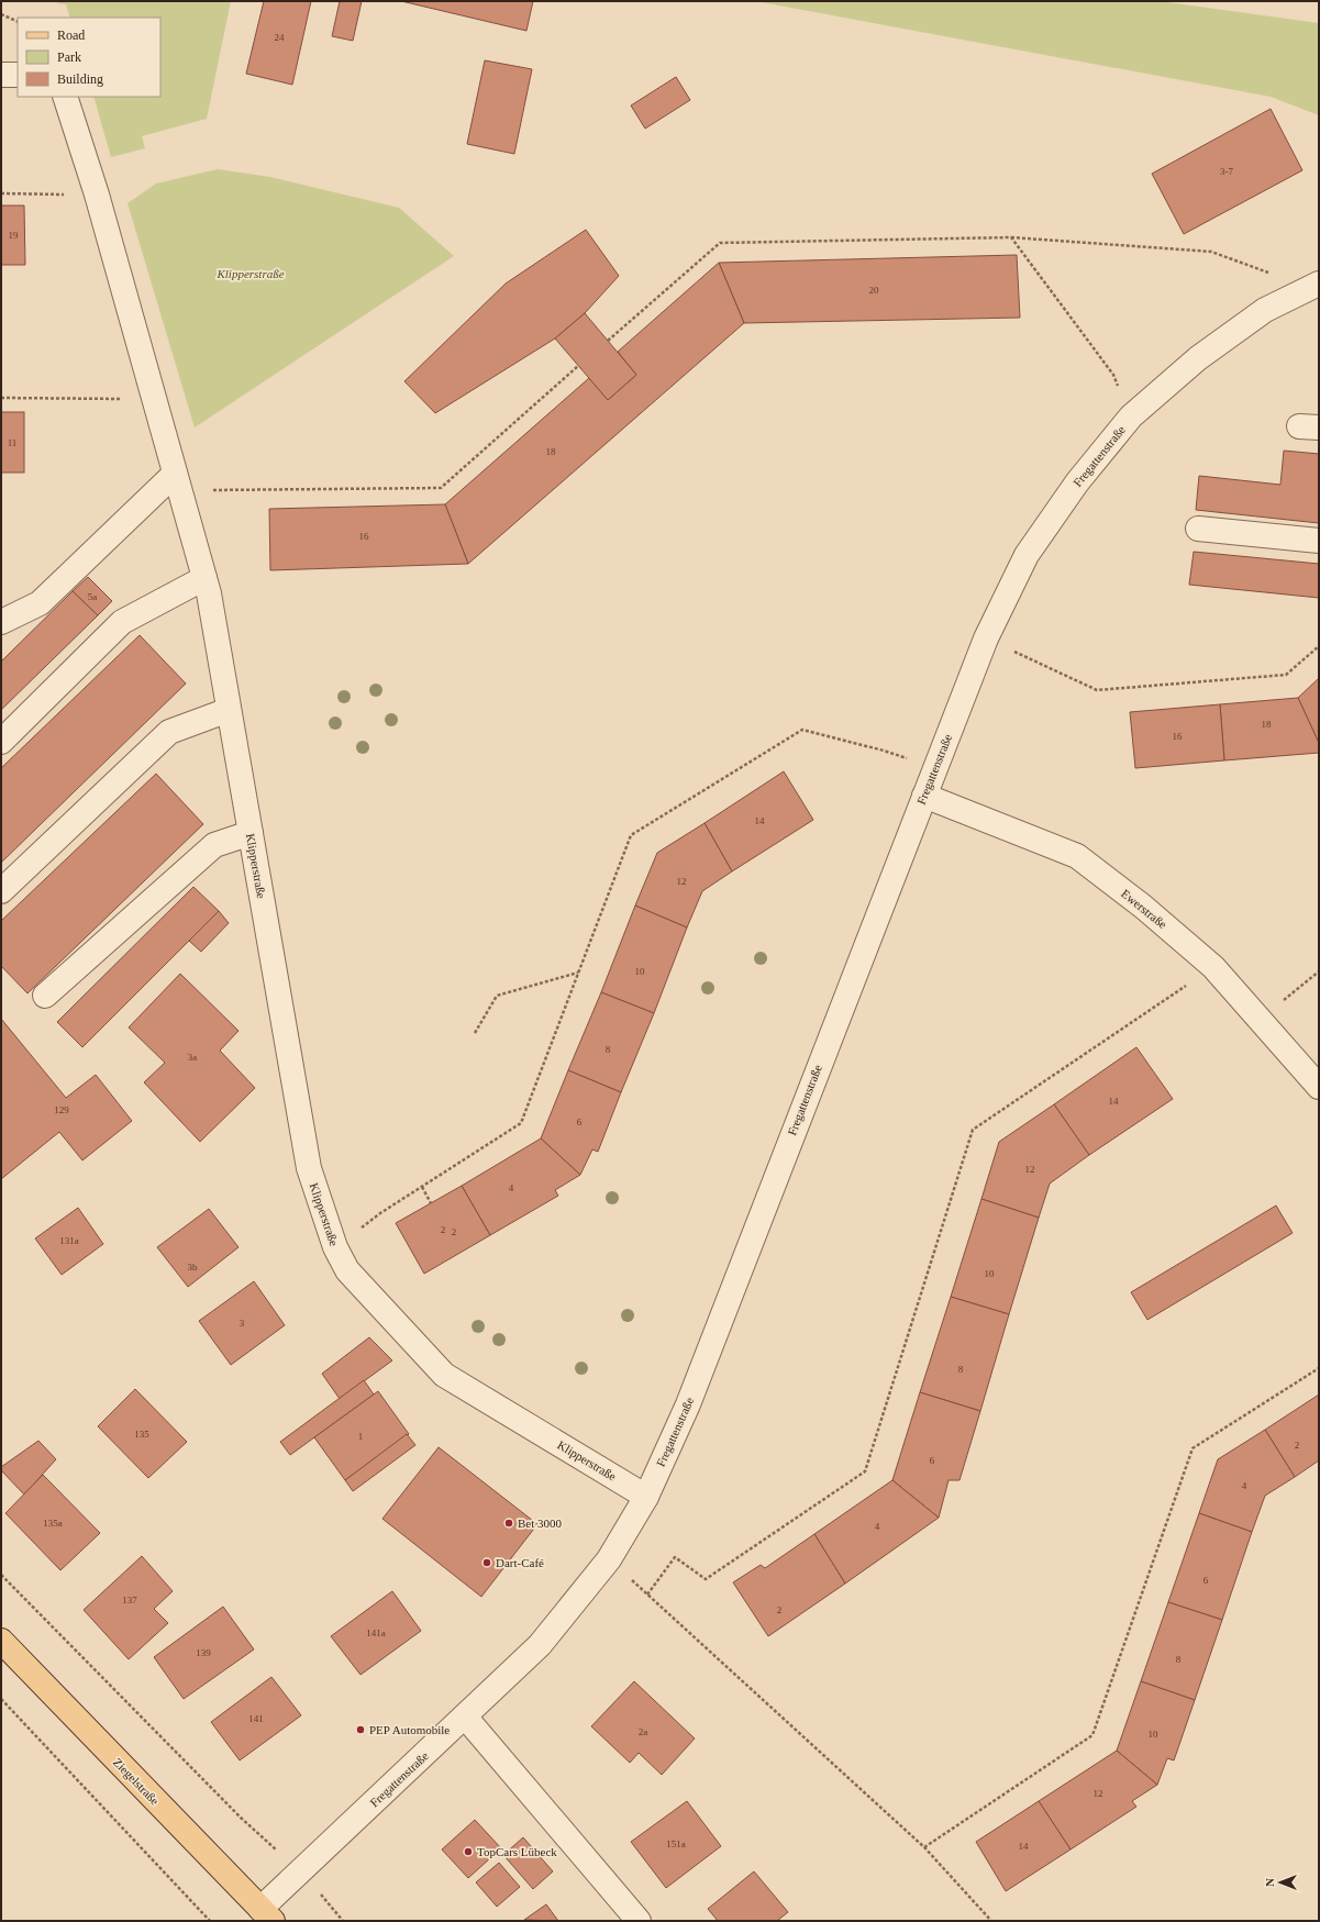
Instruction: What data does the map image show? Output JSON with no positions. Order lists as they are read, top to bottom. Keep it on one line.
{"streets":{"main road":["Ziegelstraße"],"street":["Fregattenstraße","Klipperstraße","Ewerstraße"]},"crossings":[["Fregattenstraße","Klipperstraße"],["Fregattenstraße","Ewerstraße"],["Fregattenstraße","Ziegelstraße"]],"parks":["Klipperstraße"],"places":["Bet 3000","Dart-Café","PEP Automobile","TopCars Lübeck"],"house_numbers":["24","3-7","19","20","11","18","16","5a","18","16","14","12","10","8","3a","14","129","6","12","4","2","2","131a","3b","10","3","8","135","1","2","6","4","135a","4","6","137","2","141a","139","8","141","2a","10","12","151a","14"],"legend":["Road","Park","Building"],"north":"left"}
